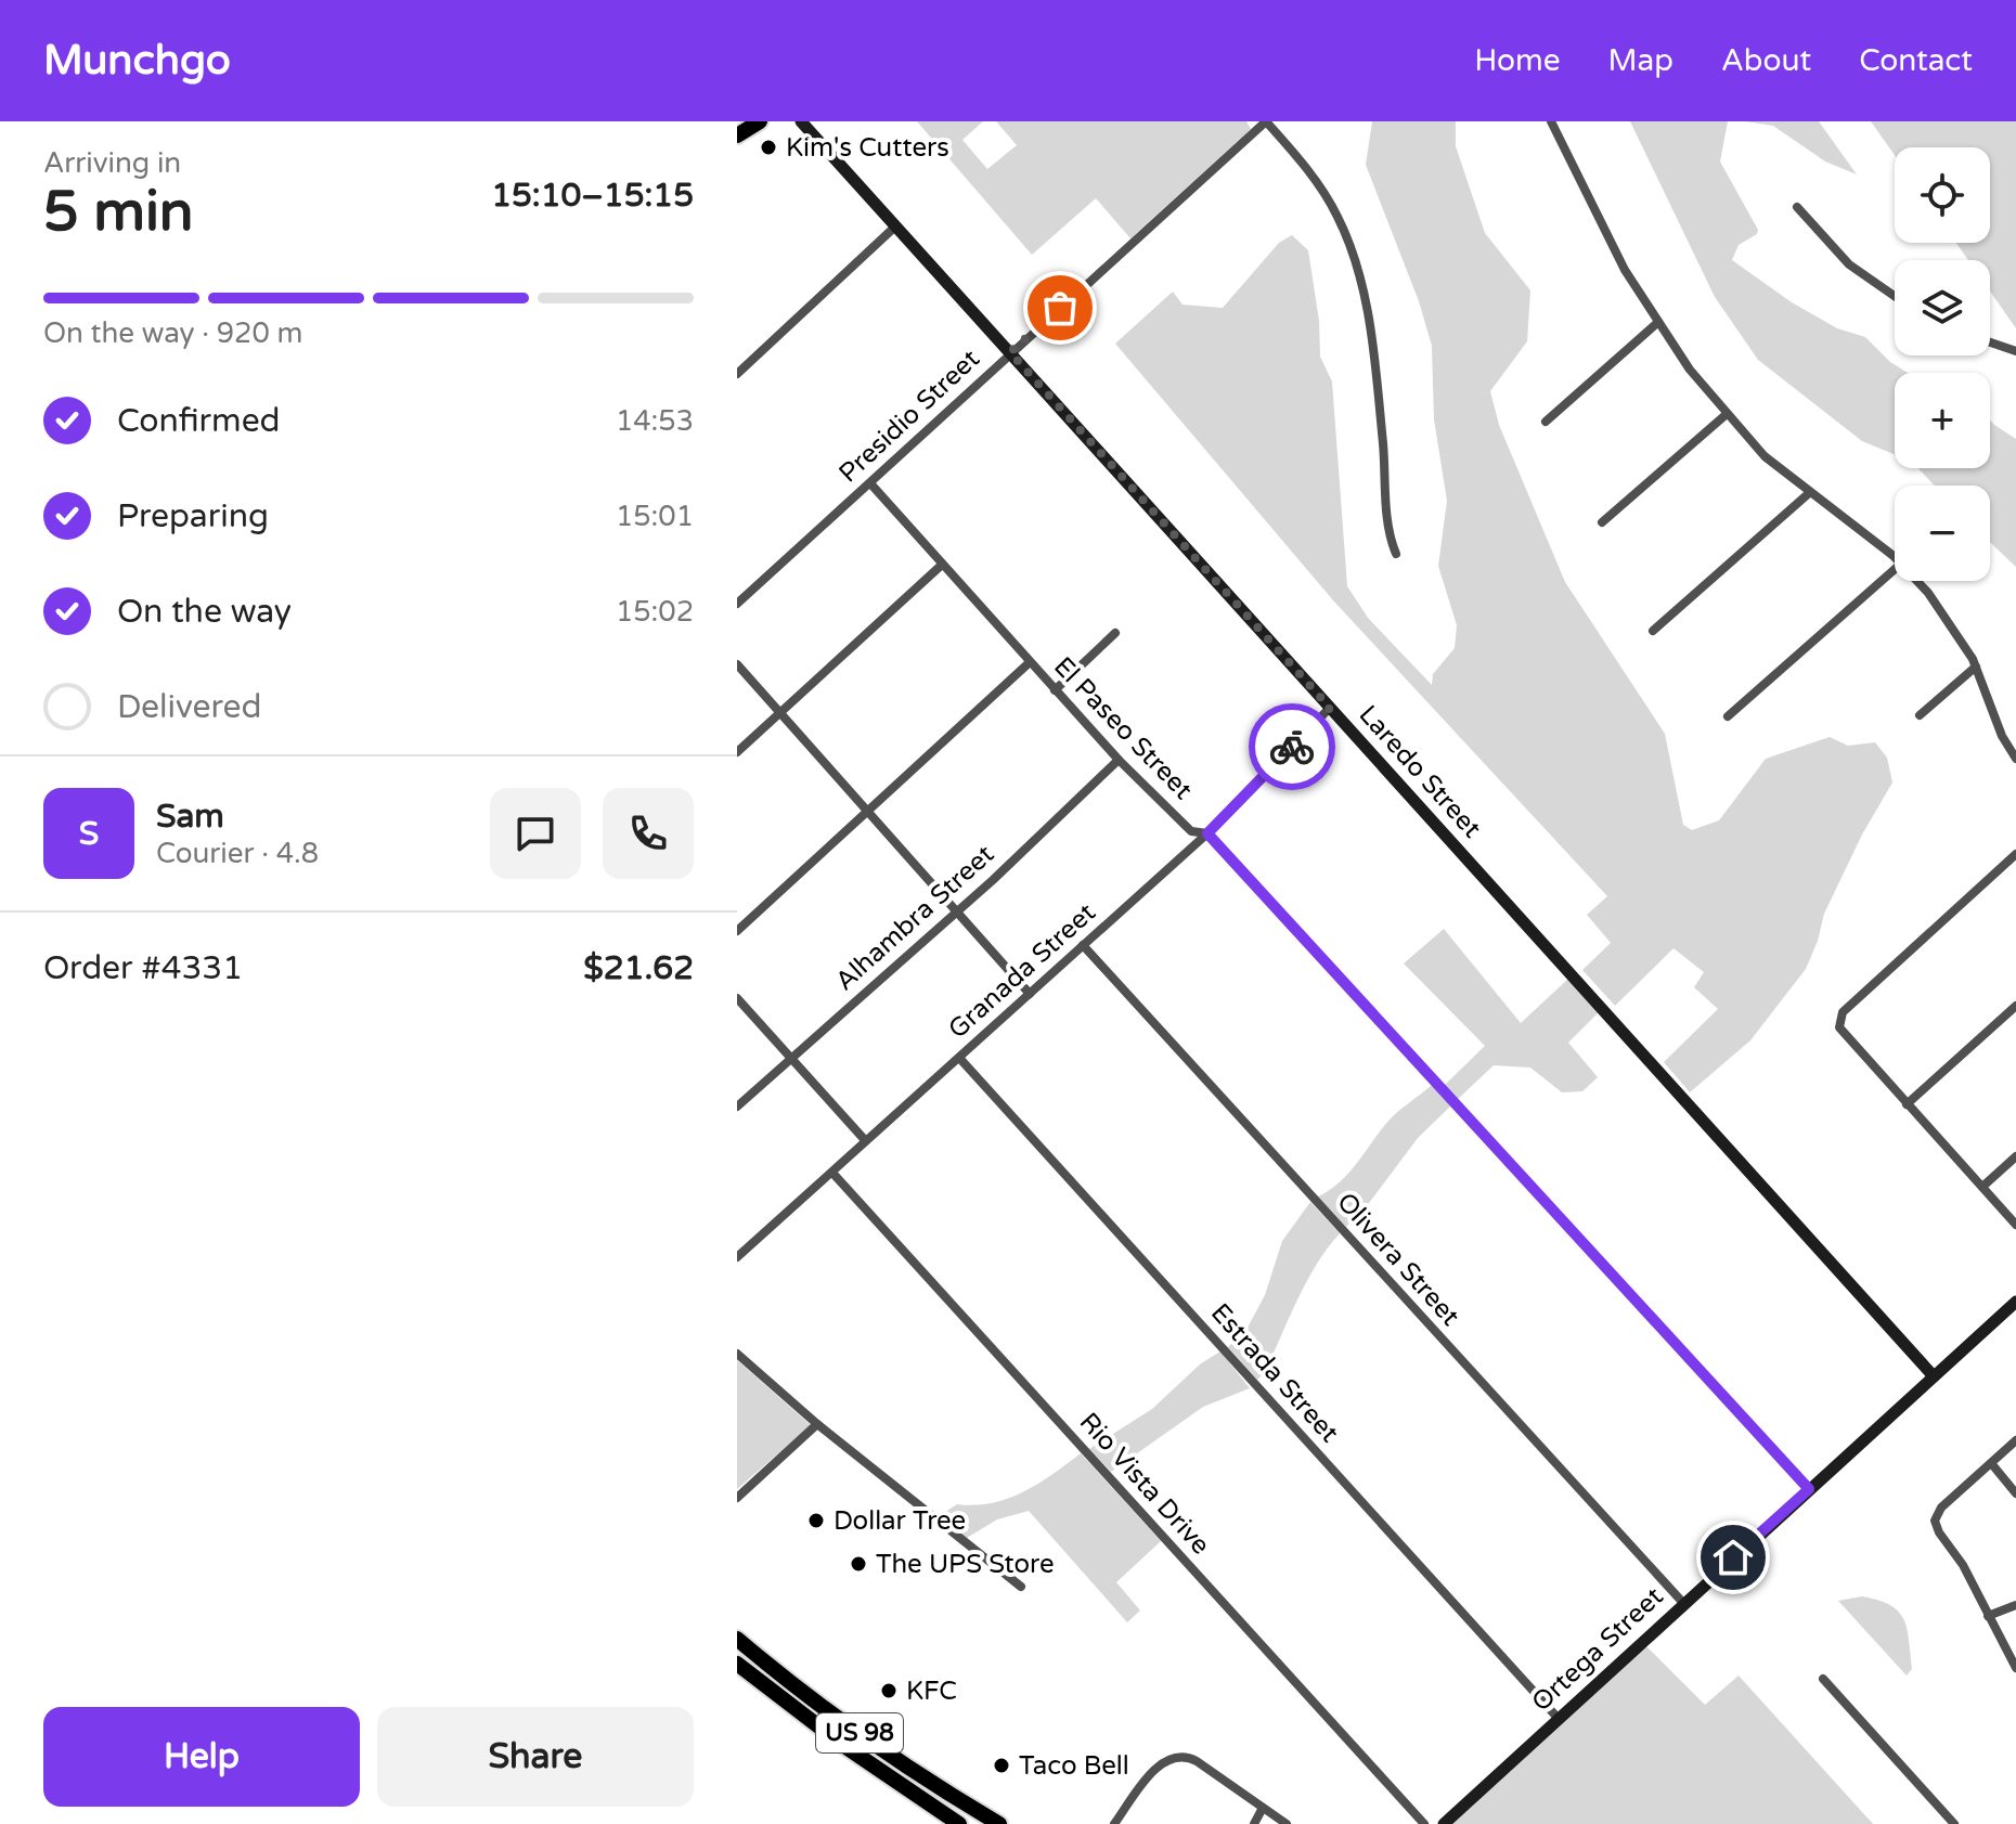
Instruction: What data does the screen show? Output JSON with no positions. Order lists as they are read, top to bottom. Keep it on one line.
{"streets":{"highway":["US 98"],"street":["Presidio Street","El Paseo Street","Laredo Street","Alhambra Street","Granada Street","Olivera Street","Estrada Street","Rio Vista Drive","Ortega Street"]},"crossings":[["Presidio Street","El Paseo Street"],["Presidio Street","Laredo Street"],["El Paseo Street","Alhambra Street"],["El Paseo Street","Granada Street"],["El Paseo Street","Ortega Street"],["Laredo Street","Granada Street"],["Laredo Street","Ortega Street"],["Granada Street","Olivera Street"],["Granada Street","Estrada Street"],["Granada Street","Rio Vista Drive"],["Olivera Street","Ortega Street"],["Estrada Street","Ortega Street"]],"places":["Kim's Cutters","Dollar Tree","The UPS Store","KFC","Taco Bell"],"page":{"header":"Munchgo","nav":["Home","Map","About","Contact"],"heading":["5 min","Arriving in","15:10–15:15"],"panel":["Sam","Courier · 4.8","Order #4331","$21.62"],"map_buttons":["+","−"],"bar":"On the way · 920 m","list":[["Confirmed","14:53"],["Preparing","15:01"],["On the way","15:02"],"Delivered"],"round":"S","buttons":["Help","Share"]}}
